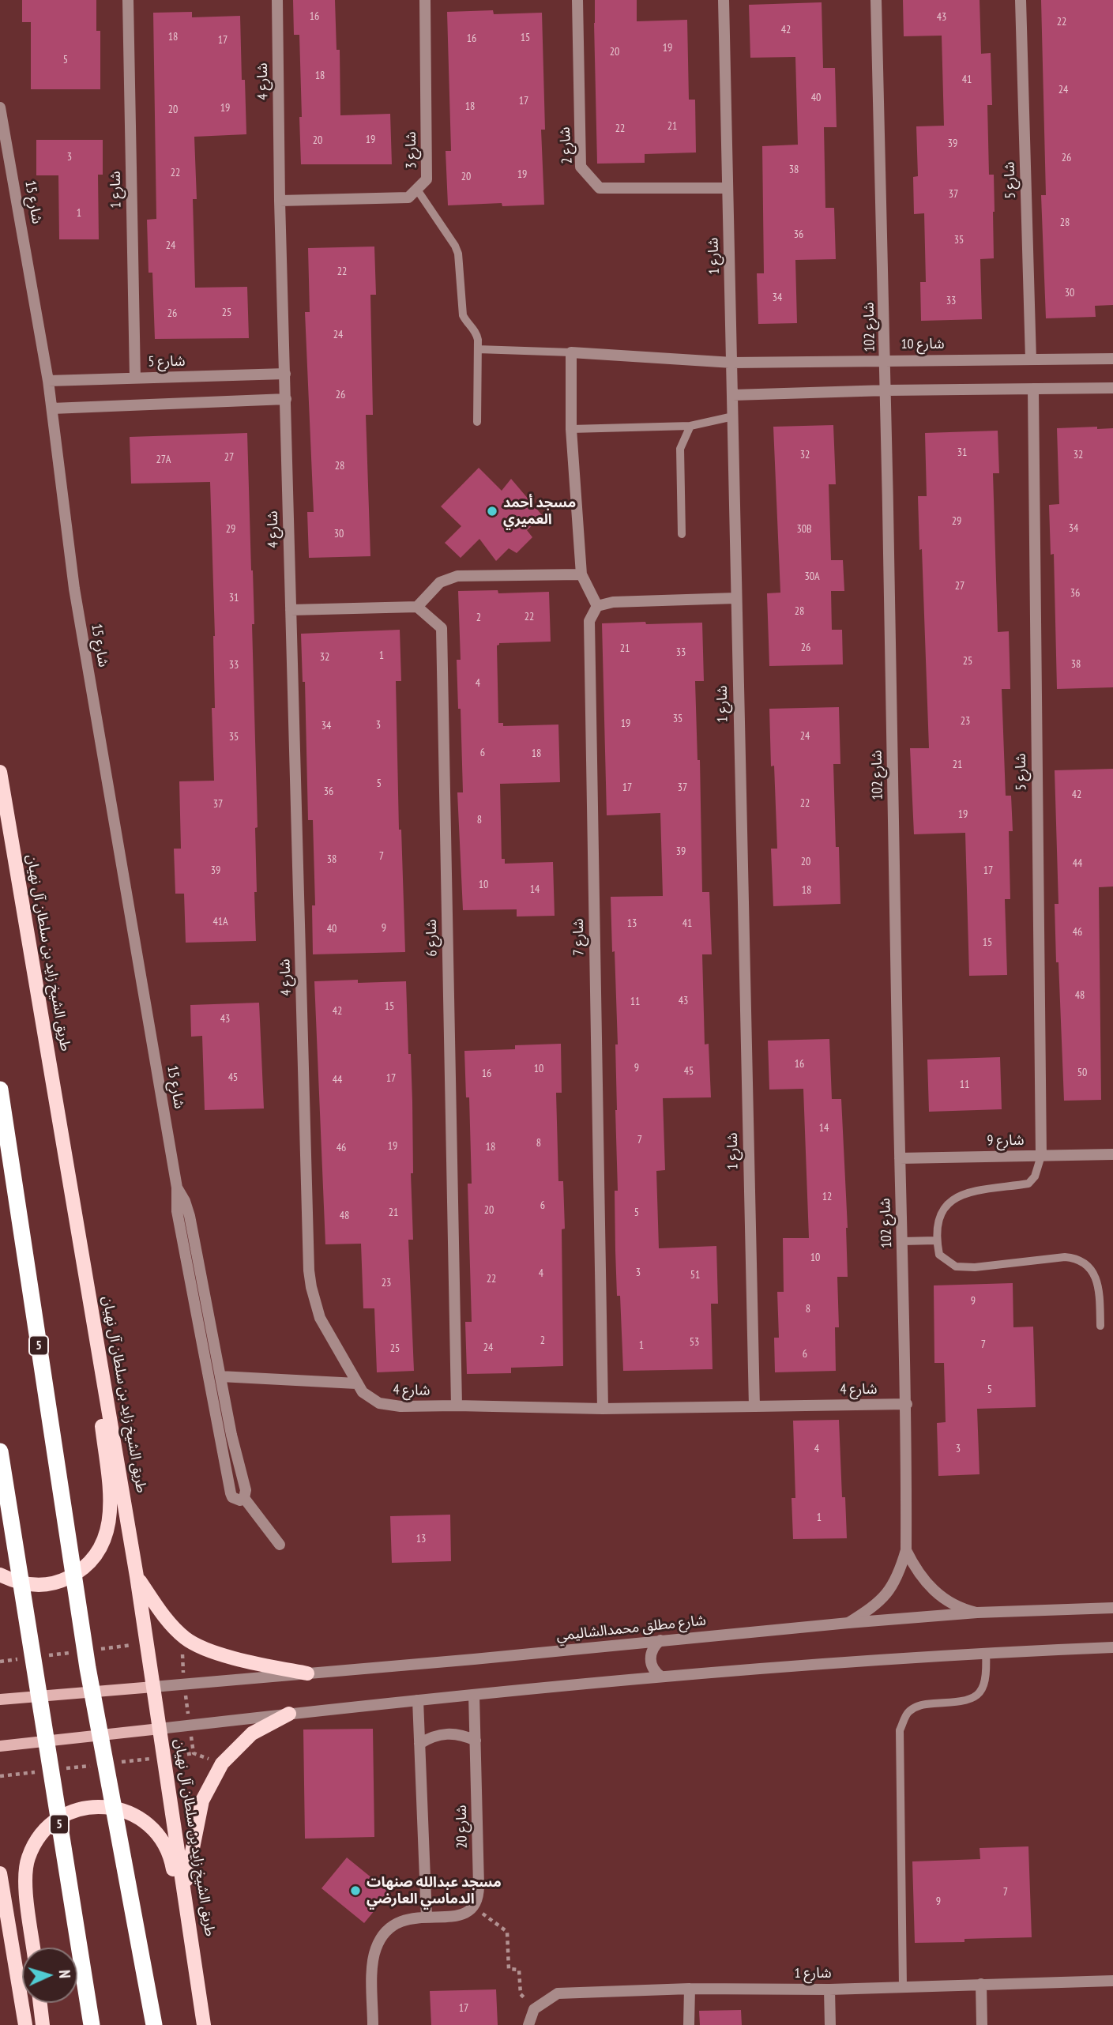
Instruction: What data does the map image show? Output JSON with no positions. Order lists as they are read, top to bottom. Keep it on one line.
{"streets":{"highway":["5"],"main road":["طريق الشيخ زايد بن سلطان آل نهيان"],"street":["شارع 4","شارع 2","شارع 3","شارع 5","شارع 1","شارع 15","شارع 102","شارع 10","شارع 7","شارع 6","شارع 9","شارع مطلق محمدالشاليمي","شارع 20"]},"crossings":[["شارع 4","شارع 3"],["شارع 4","شارع 5"],["شارع 4","شارع 1"],["شارع 4","شارع 102"],["شارع 4","شارع 7"],["شارع 4","شارع 6"],["شارع 2","شارع 1"],["شارع 5","شارع 1"],["شارع 5","شارع 15"],["شارع 5","شارع 10"],["شارع 5","شارع 9"],["شارع 1","شارع 10"],["شارع 102","شارع 10"],["شارع 102","شارع 9"],["شارع 102","شارع مطلق محمدالشاليمي"],["طريق الشيخ زايد بن سلطان آل نهيان","شارع مطلق محمدالشاليمي"]],"places":["مسجد أحمد العميري","مسجد عبدالله صنهات الدماسي العارضي"],"house_numbers":["16","43","22","42","18","15","16","17","19","20","5","18","41","24","40","17","18","19","20","21","22","19","20","39","3","26","38","22","19","20","37","1","28","36","35","24","22","30","34","33","25","26","24","26","31","32","32","27","27A","28","29","34","29","30B","30","30A","27","36","31","28","22","2","26","21","33","1","32","25","38","33","4","35","23","19","3","34","24","35","6","18","21","5","17","37","36","42","22","37","19","8","39","7","38","20","44","39","17","10","14","18","41A","13","41","9","40","46","15","48","43","11","15","42","43","16","9","10","45","50","16","45","17","44","11","14","7","8","19","18","46","12","6","20","21","5","48","10","3","4","51","22","23","9","8","2","53","7","1","24","25","6","5","4","3","1","13","7","9","17"],"north":"right"}
